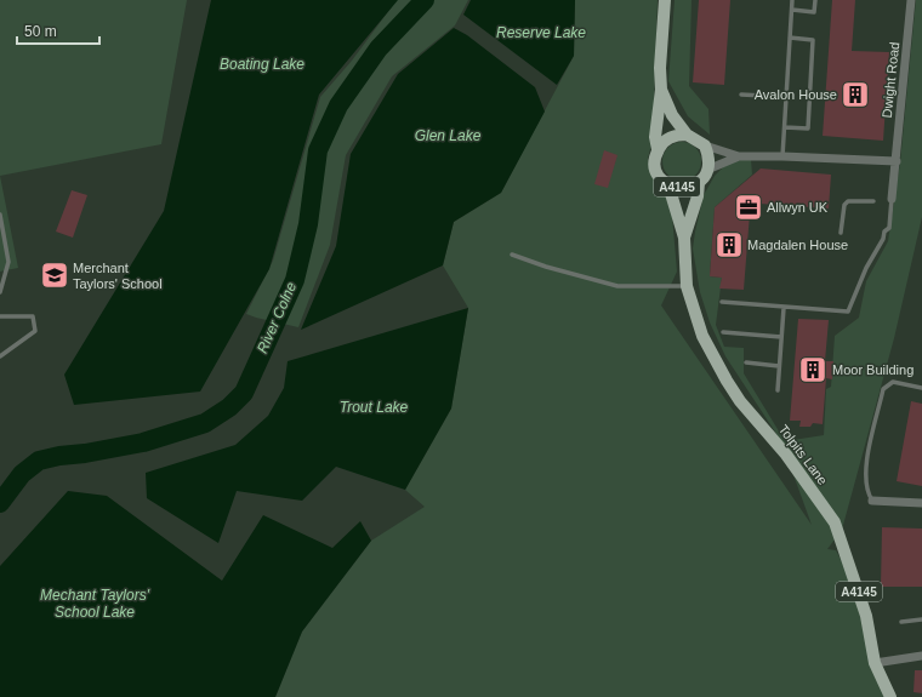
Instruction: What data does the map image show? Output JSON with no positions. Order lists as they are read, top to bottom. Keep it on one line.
{"streets":{"main road":["A4145","Tolpits Lane"],"street":["Dwight Road"]},"crossings":[["A4145","Tolpits Lane"]],"water":["Reserve Lake","Boating Lake","Glen Lake","River Colne","Trout Lake","Mechant Taylors' School Lake"],"places":{"building":["Avalon House","Magdalen House","Moor Building"],"office":["Allwyn UK"],"school or university":["Merchant Taylors' School"]},"scale_bar":"50 m"}
